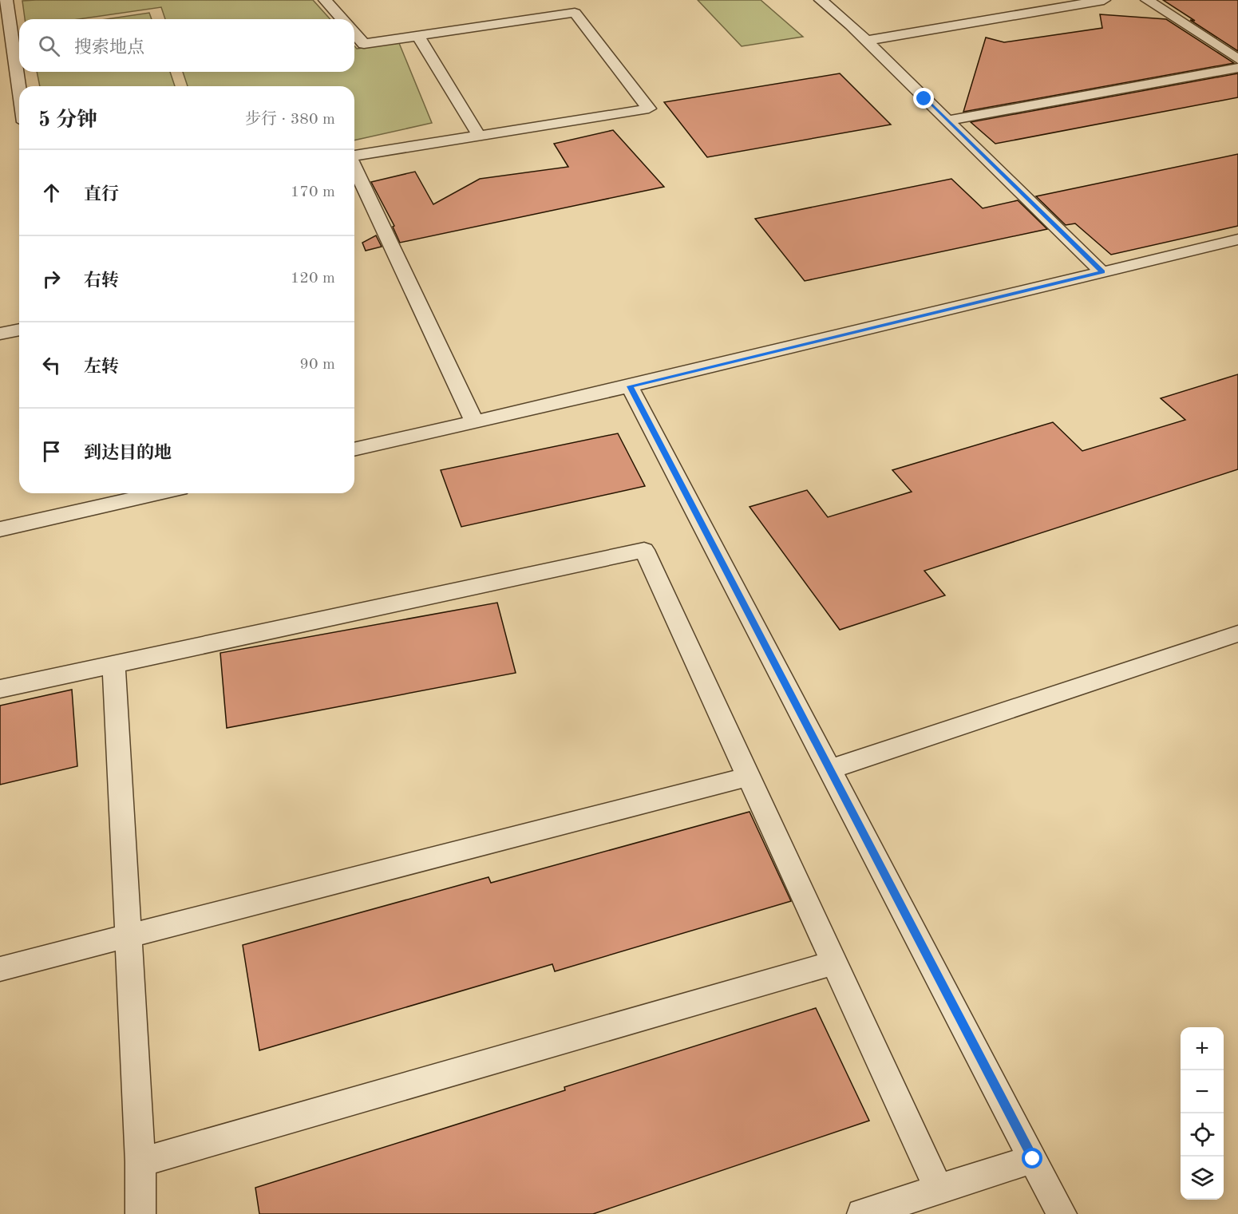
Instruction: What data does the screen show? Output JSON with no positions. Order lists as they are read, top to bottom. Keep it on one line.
{"page":{"search":"搜索地点","heading":["5 分钟","步行 · 380 m"],"list":[["直行","170 m"],["右转","120 m"],["左转","90 m"],"到达目的地"],"map_buttons":["+","−"]}}
